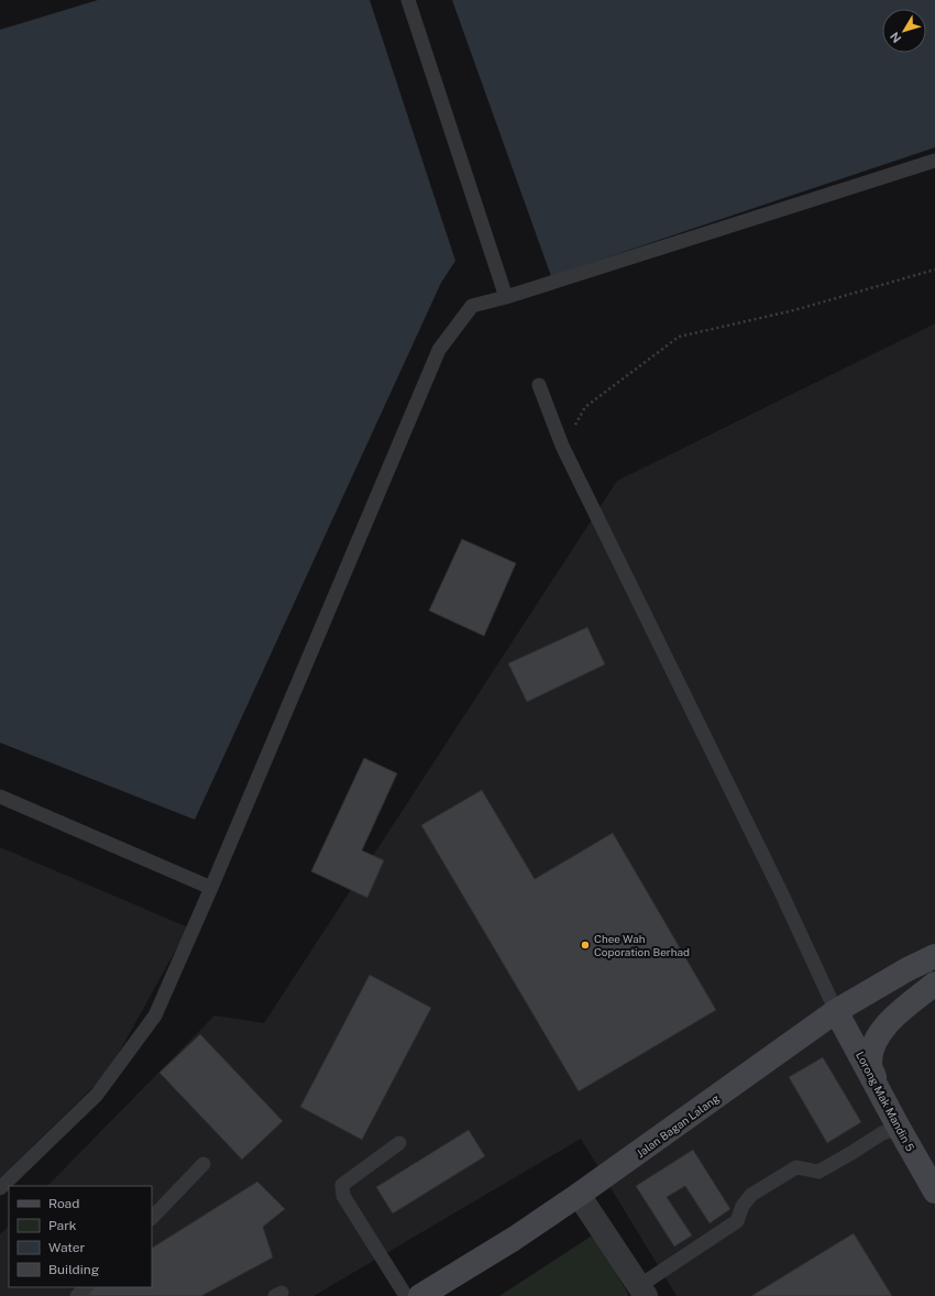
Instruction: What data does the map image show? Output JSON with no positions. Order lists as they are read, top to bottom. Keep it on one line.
{"streets":{"main road":["Lorong Mak Mandin 5","Jalan Bagan Lalang"]},"crossings":[["Lorong Mak Mandin 5","Jalan Bagan Lalang"]],"places":["Chee Wah Coporation Berhad"],"legend":["Road","Park","Water","Building"],"north":"bottom left"}
